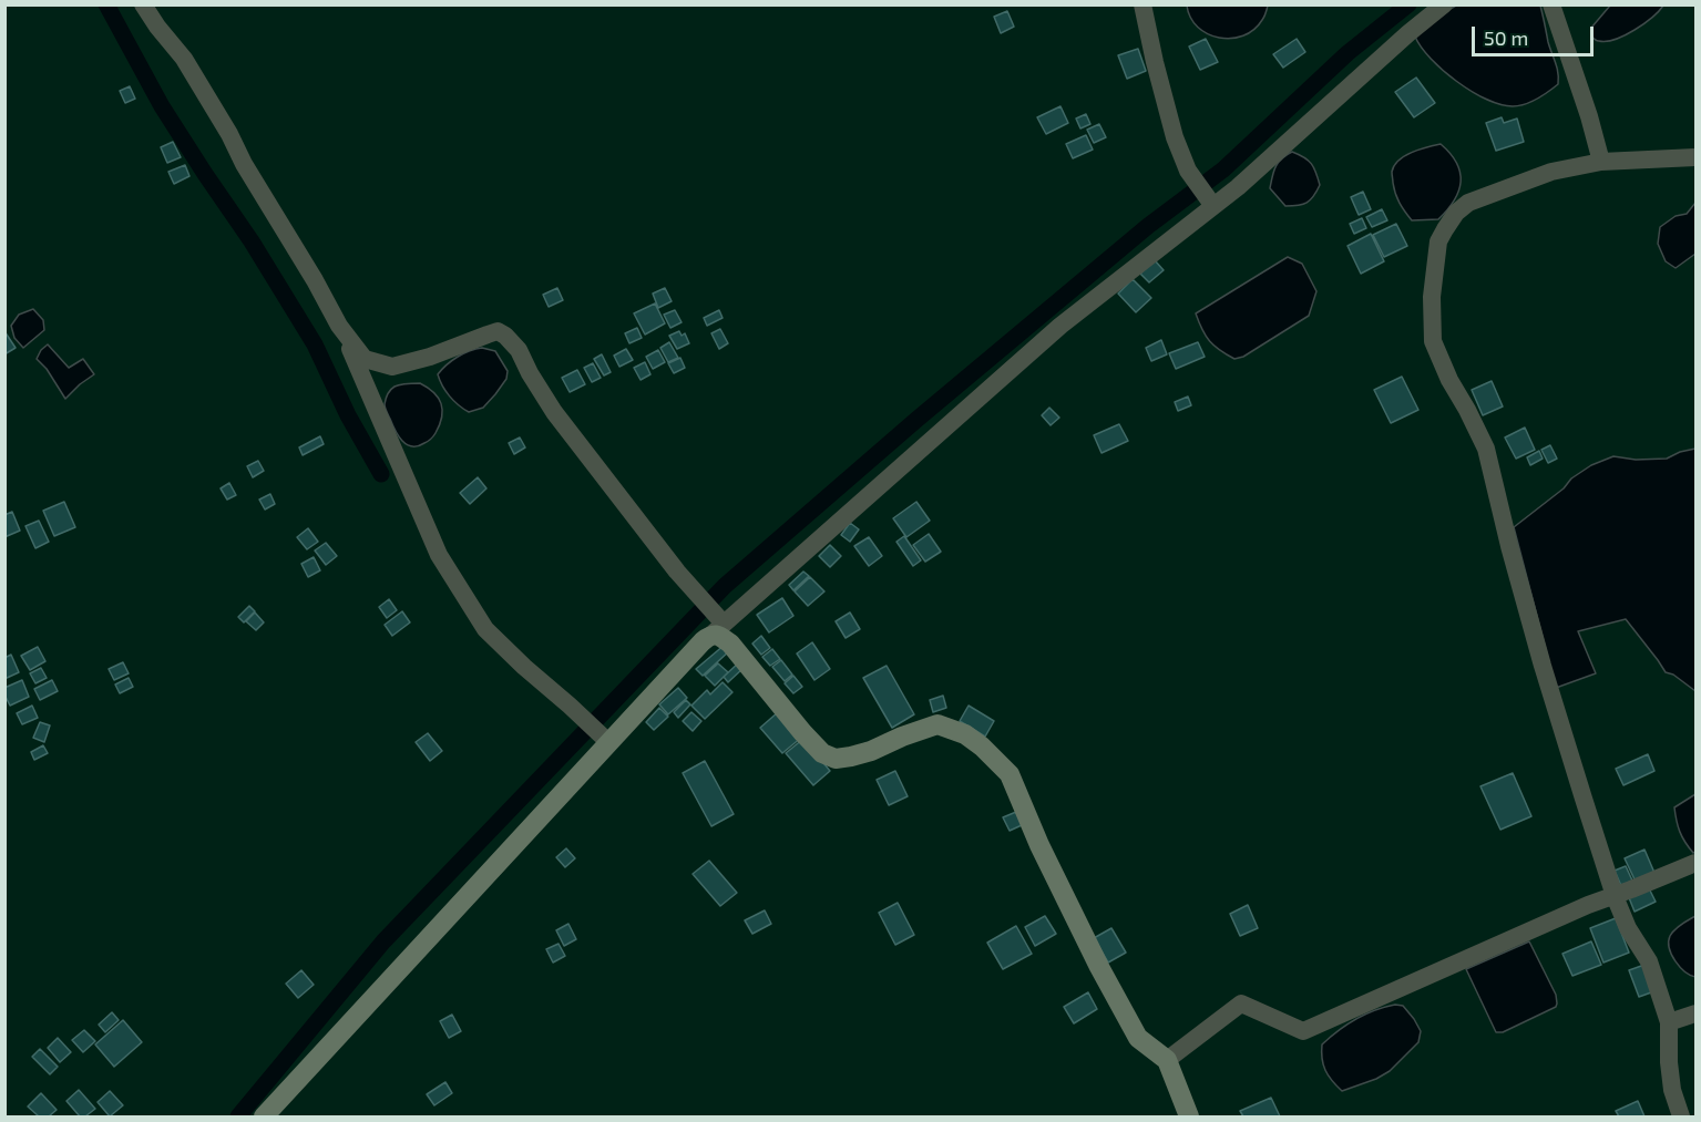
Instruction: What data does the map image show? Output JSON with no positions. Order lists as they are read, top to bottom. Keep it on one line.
{"scale_bar":"50 m"}
